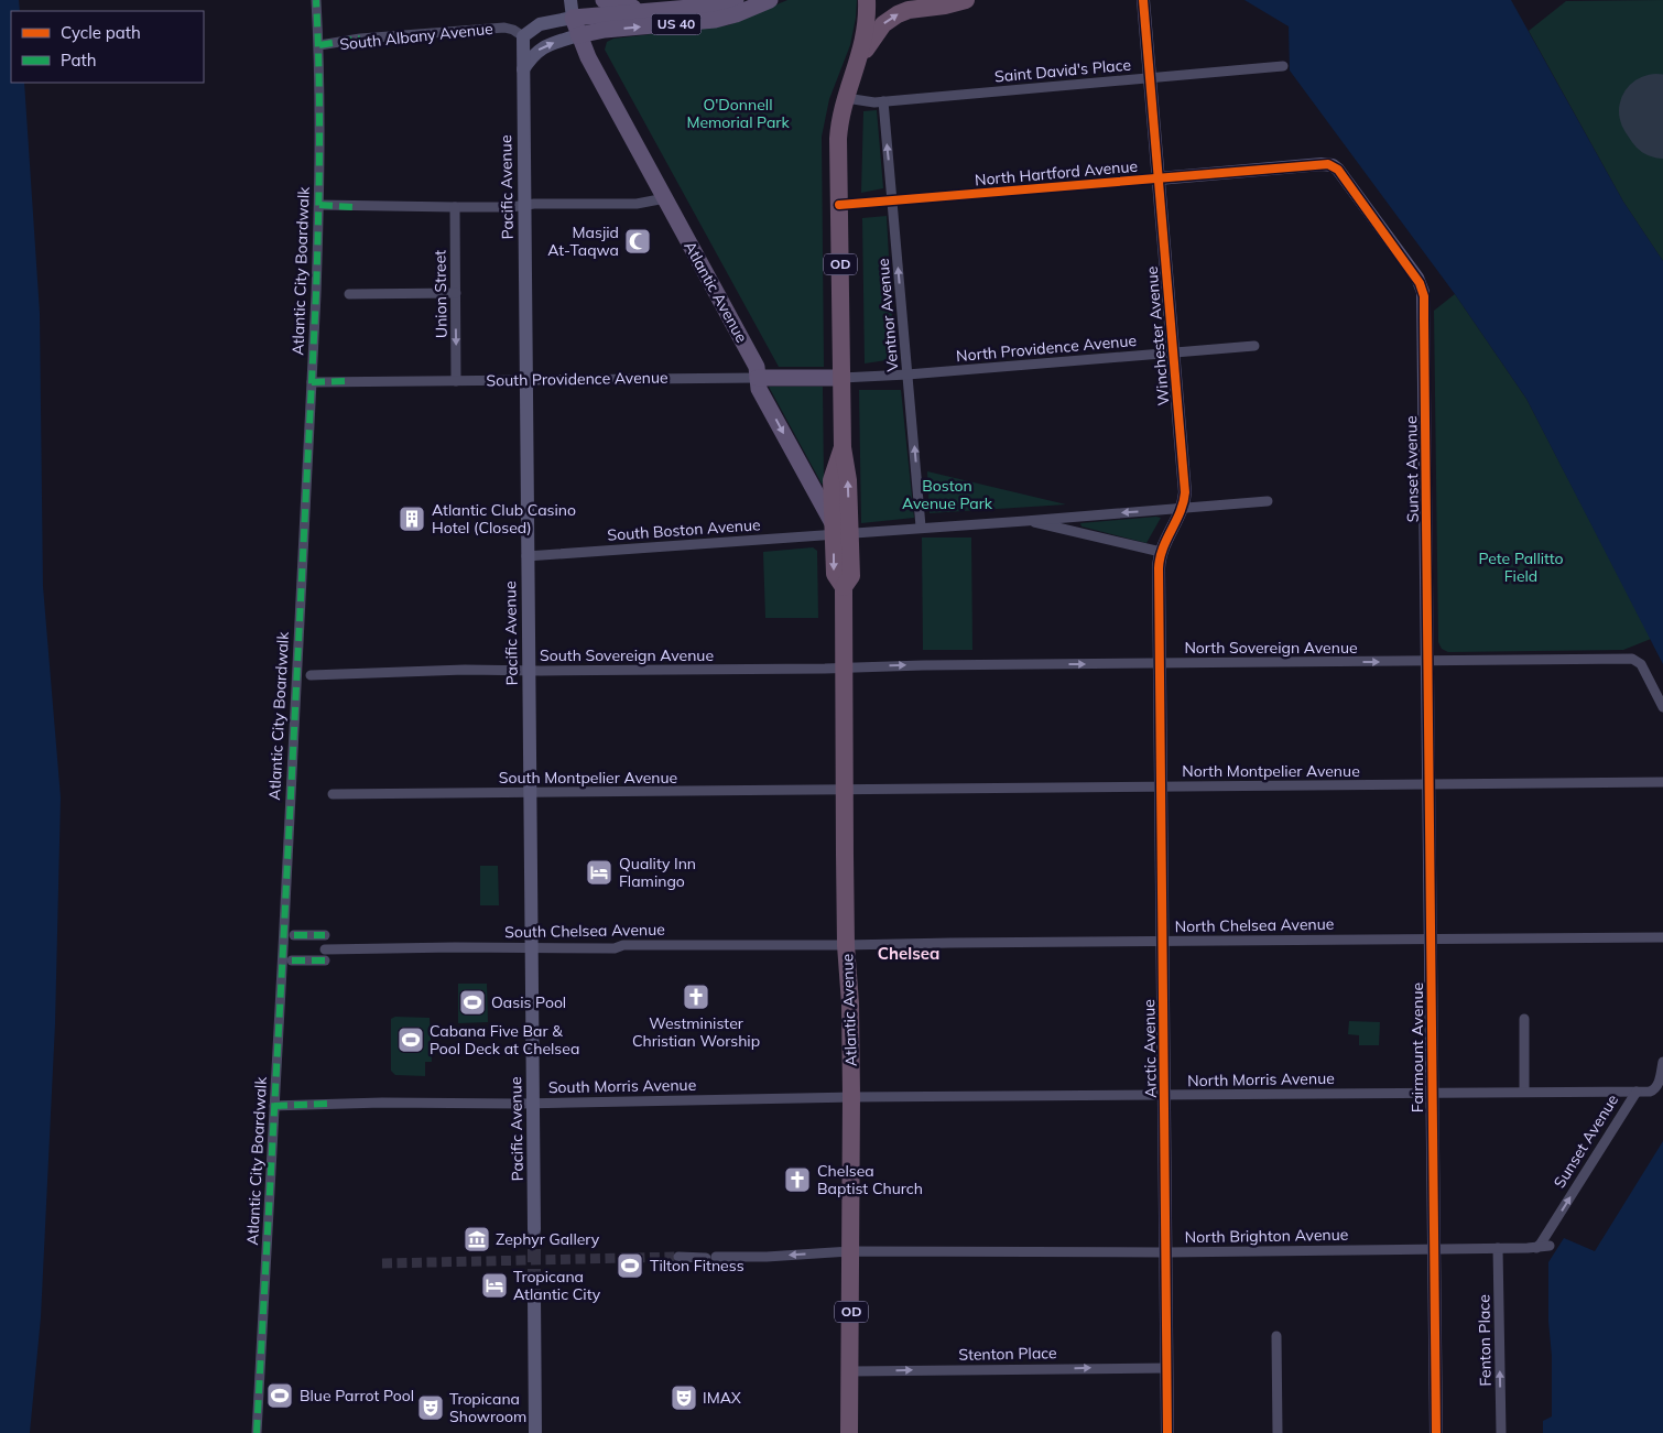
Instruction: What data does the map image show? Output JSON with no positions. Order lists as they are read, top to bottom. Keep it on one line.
{"streets":{"highway":["OD","Atlantic Avenue"],"main road":["US 40","South Providence Avenue"],"street":["South Albany Avenue","Saint David's Place","North Hartford Avenue","Pacific Avenue","Atlantic City Boardwalk","Union Street","Ventnor Avenue","Winchester Avenue","North Providence Avenue","Sunset Avenue","South Boston Avenue","North Sovereign Avenue","South Sovereign Avenue","North Montpelier Avenue","South Montpelier Avenue","North Chelsea Avenue","South Chelsea Avenue","Fairmount Avenue","Arctic Avenue","North Morris Avenue","South Morris Avenue","North Brighton Avenue","Fenton Place","Stenton Place"]},"crossings":[["US 40","Atlantic Avenue"],["South Albany Avenue","Pacific Avenue"],["South Albany Avenue","Atlantic City Boardwalk"],["Saint David's Place","OD"],["Saint David's Place","Ventnor Avenue"],["Saint David's Place","Winchester Avenue"],["North Hartford Avenue","OD"],["North Hartford Avenue","Ventnor Avenue"],["North Hartford Avenue","Winchester Avenue"],["North Hartford Avenue","Sunset Avenue"],["Pacific Avenue","South Providence Avenue"],["Pacific Avenue","South Boston Avenue"],["Pacific Avenue","South Sovereign Avenue"],["Pacific Avenue","South Montpelier Avenue"],["Pacific Avenue","South Chelsea Avenue"],["Pacific Avenue","South Morris Avenue"],["OD","Atlantic Avenue"],["OD","North Providence Avenue"],["OD","South Providence Avenue"],["OD","South Boston Avenue"],["Atlantic City Boardwalk","South Providence Avenue"],["Atlantic City Boardwalk","South Morris Avenue"],["Atlantic Avenue","South Providence Avenue"],["Atlantic Avenue","South Boston Avenue"],["Atlantic Avenue","North Sovereign Avenue"],["Atlantic Avenue","South Sovereign Avenue"],["Atlantic Avenue","North Montpelier Avenue"],["Atlantic Avenue","South Montpelier Avenue"],["Atlantic Avenue","North Chelsea Avenue"],["Atlantic Avenue","South Chelsea Avenue"],["Atlantic Avenue","North Morris Avenue"],["Atlantic Avenue","South Morris Avenue"],["Atlantic Avenue","North Brighton Avenue"],["Atlantic Avenue","Stenton Place"],["Union Street","South Providence Avenue"],["Ventnor Avenue","North Providence Avenue"],["Ventnor Avenue","South Boston Avenue"],["Winchester Avenue","North Providence Avenue"],["Winchester Avenue","North Sovereign Avenue"],["Winchester Avenue","Arctic Avenue"],["North Providence Avenue","South Providence Avenue"],["Sunset Avenue","North Sovereign Avenue"],["Sunset Avenue","Fairmount Avenue"],["Sunset Avenue","North Morris Avenue"],["Sunset Avenue","North Brighton Avenue"],["North Sovereign Avenue","South Sovereign Avenue"],["North Sovereign Avenue","Fairmount Avenue"],["North Sovereign Avenue","Arctic Avenue"],["North Montpelier Avenue","South Montpelier Avenue"],["North Montpelier Avenue","Fairmount Avenue"],["North Montpelier Avenue","Arctic Avenue"],["North Chelsea Avenue","South Chelsea Avenue"],["North Chelsea Avenue","Fairmount Avenue"],["North Chelsea Avenue","Arctic Avenue"],["Fairmount Avenue","North Morris Avenue"],["Fairmount Avenue","North Brighton Avenue"],["Arctic Avenue","North Morris Avenue"],["Arctic Avenue","North Brighton Avenue"],["Arctic Avenue","Stenton Place"],["North Morris Avenue","South Morris Avenue"],["North Brighton Avenue","Fenton Place"]],"one_way":["Union Street","Ventnor Avenue","North Sovereign Avenue","Fenton Place","Stenton Place"],"districts":["Chelsea"],"parks":["O'Donnell Memorial Park","Boston Avenue Park","Pete Pallitto Field"],"places":{"mosque":["Masjid At-Taqwa"],"building":["Atlantic Club Casino Hotel (Closed)"],"hotel":["Quality Inn Flamingo","Tropicana Atlantic City"],"church":["Westminister Christian Worship","Chelsea Baptist Church"],"sports":["Oasis Pool","Cabana Five Bar & Pool Deck at Chelsea","Tilton Fitness","Blue Parrot Pool"],"museum":["Zephyr Gallery"],"theatre":["IMAX","Tropicana Showroom"]},"legend":["Cycle path","Path"]}
